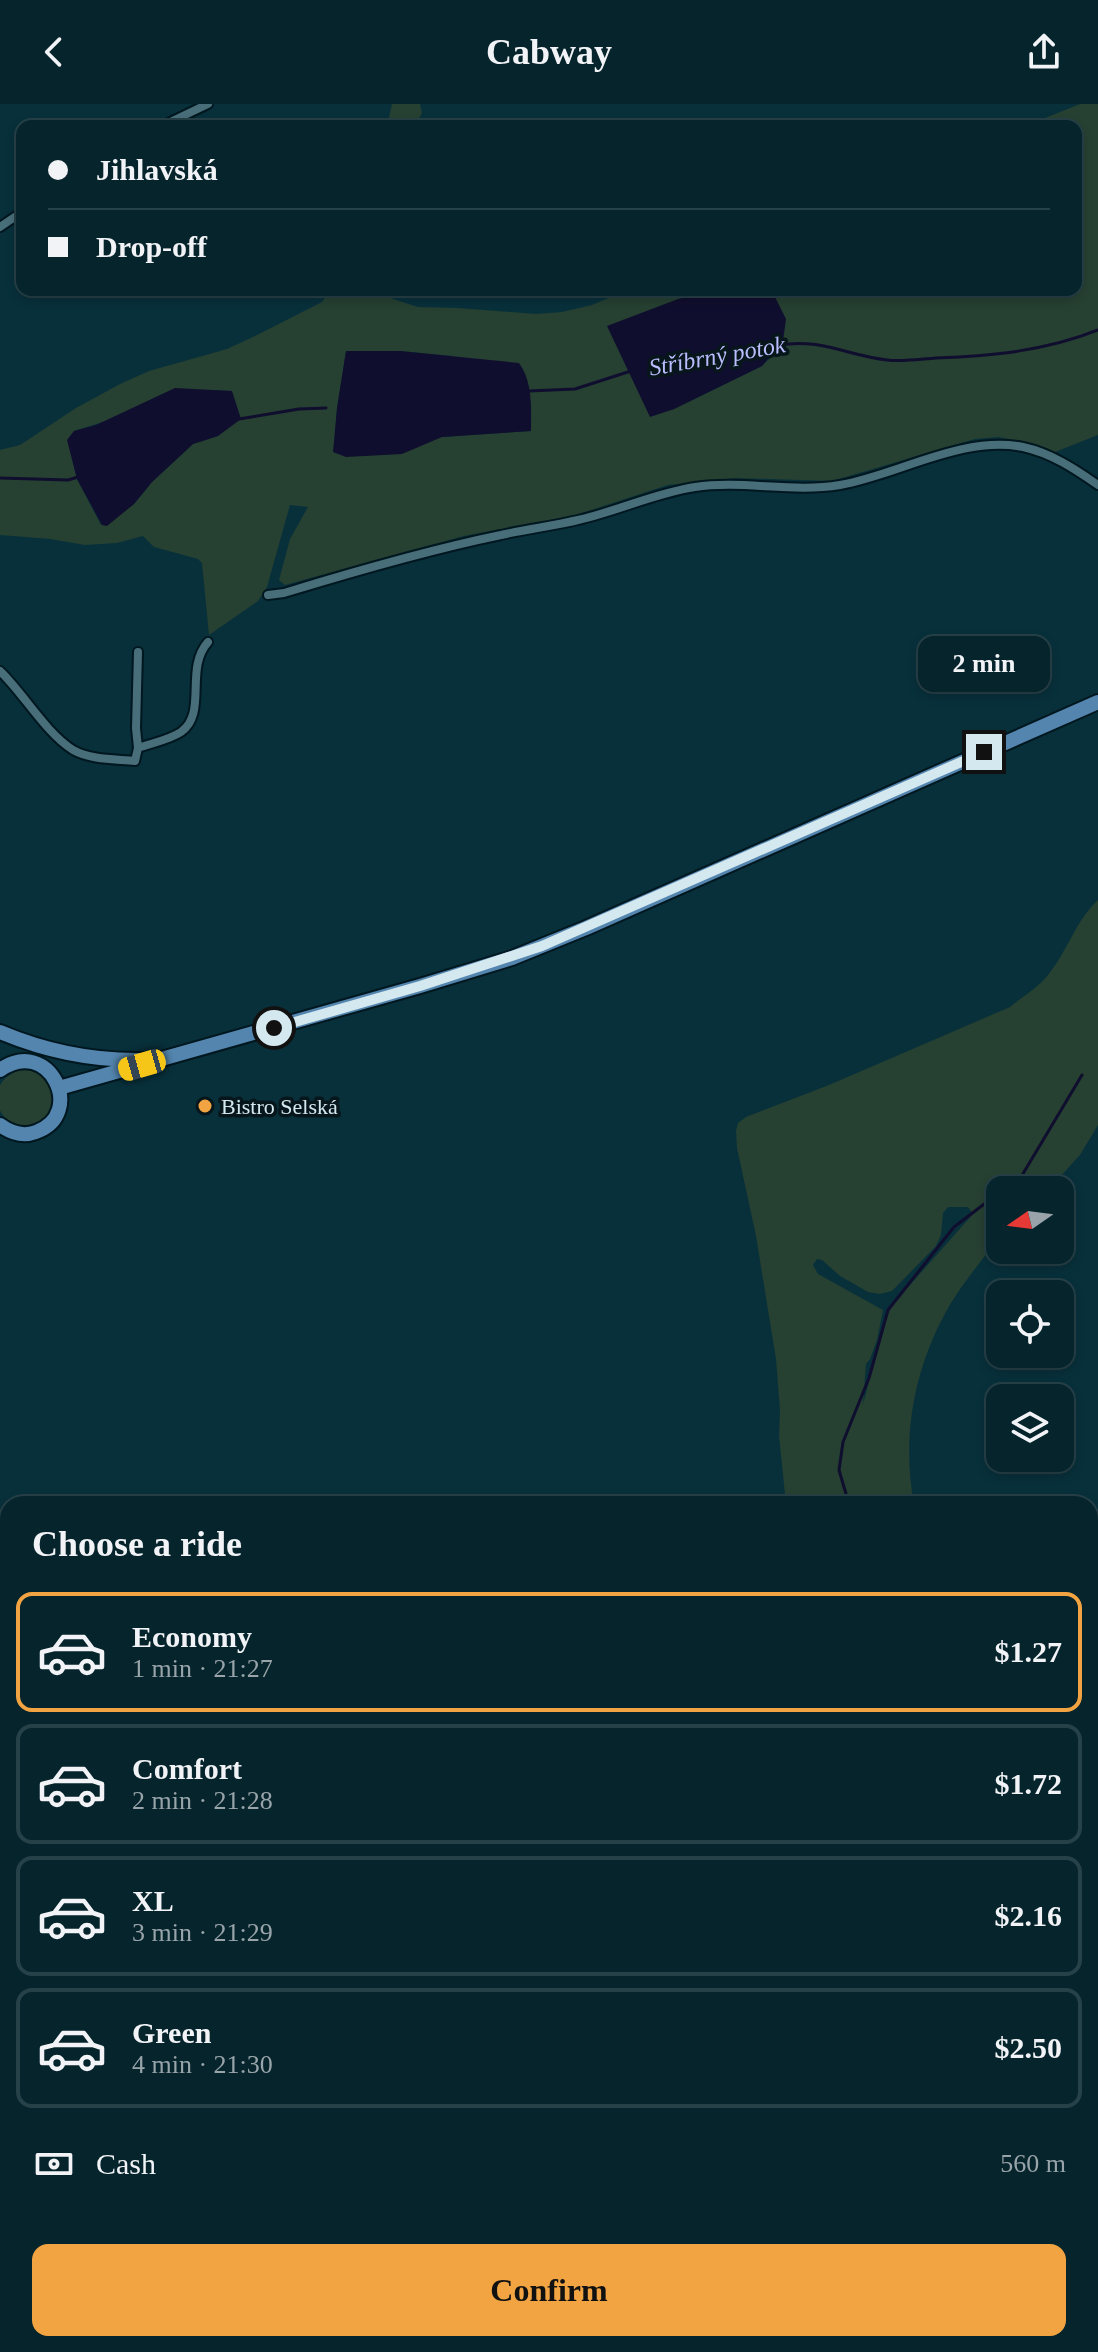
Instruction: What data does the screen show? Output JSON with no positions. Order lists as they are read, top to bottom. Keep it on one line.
{"water":["Stříbrný potok"],"places":["Bistro Selská"],"north":"left","page":{"header":"Cabway","banner":["Jihlavská","Drop-off"],"bubble":"2 min","heading":"Choose a ride","list":[{"name":"Economy","note":"1 min · 21:27","value":"$1.27"},{"name":"Comfort","note":"2 min · 21:28","value":"$1.72"},{"name":"XL","note":"3 min · 21:29","value":"$2.16"},{"name":"Green","note":"4 min · 21:30","value":"$2.50"}],"pay":["Cash","560 m"],"buttons":"Confirm"}}
